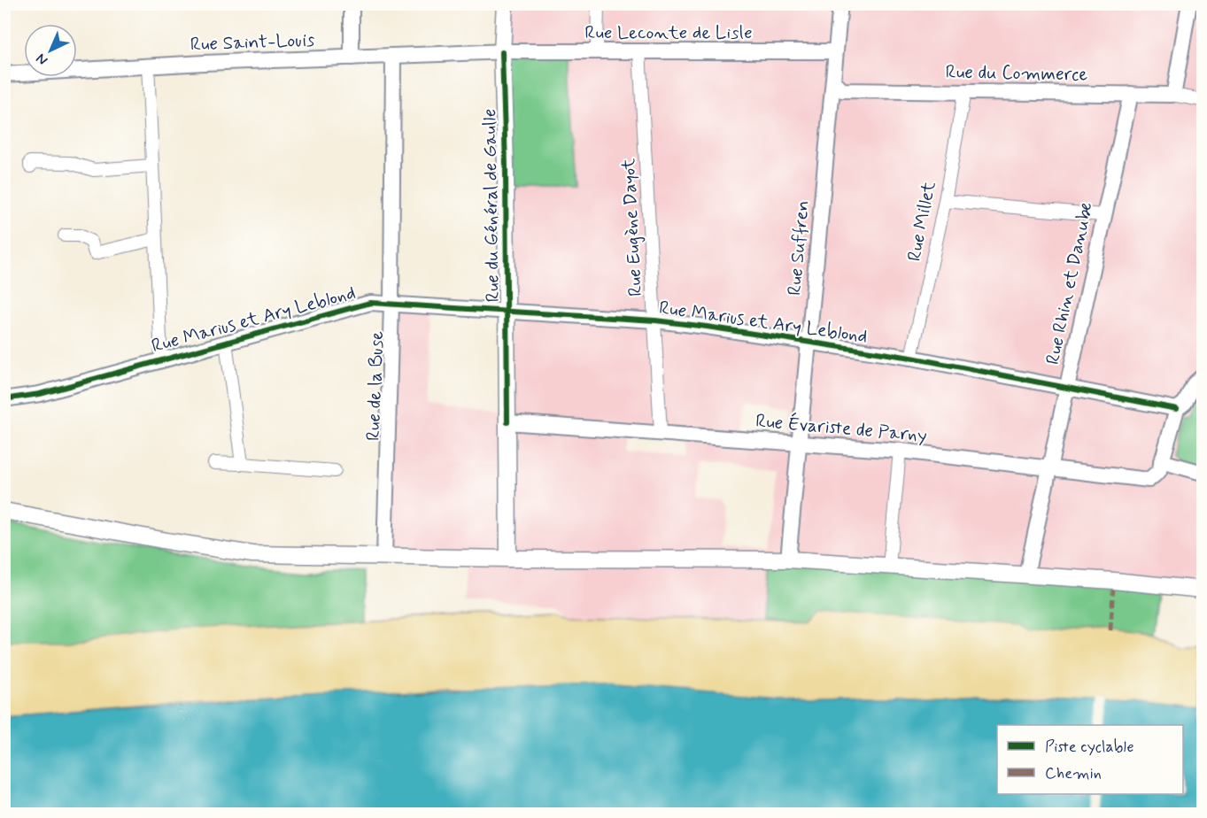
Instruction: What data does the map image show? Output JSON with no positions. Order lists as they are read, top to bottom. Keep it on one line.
{"streets":{"main road":["Rue du Général de Gaulle"],"street":["Rue Leconte de Lisle","Rue Saint-Louis","Rue du Commerce","Rue Millet","Rue Eugène Dayot","Rue Suffren","Rue Rhin et Danube","Rue Marius et Ary Leblond","Rue de la Buse","Rue Évariste de Parny"]},"crossings":[["Rue Leconte de Lisle","Rue Saint-Louis"],["Rue Leconte de Lisle","Rue du Général de Gaulle"],["Rue Leconte de Lisle","Rue Eugène Dayot"],["Rue Leconte de Lisle","Rue Suffren"],["Rue Saint-Louis","Rue du Général de Gaulle"],["Rue Saint-Louis","Rue de la Buse"],["Rue du Commerce","Rue Millet"],["Rue du Commerce","Rue Suffren"],["Rue du Commerce","Rue Rhin et Danube"],["Rue du Général de Gaulle","Rue Marius et Ary Leblond"],["Rue du Général de Gaulle","Rue Évariste de Parny"],["Rue Millet","Rue Marius et Ary Leblond"],["Rue Eugène Dayot","Rue Marius et Ary Leblond"],["Rue Eugène Dayot","Rue Évariste de Parny"],["Rue Suffren","Rue Marius et Ary Leblond"],["Rue Suffren","Rue Évariste de Parny"],["Rue Rhin et Danube","Rue Marius et Ary Leblond"],["Rue Rhin et Danube","Rue Évariste de Parny"],["Rue Marius et Ary Leblond","Rue de la Buse"]],"legend":["Piste cyclable","Chemin"],"north":"bottom left"}
